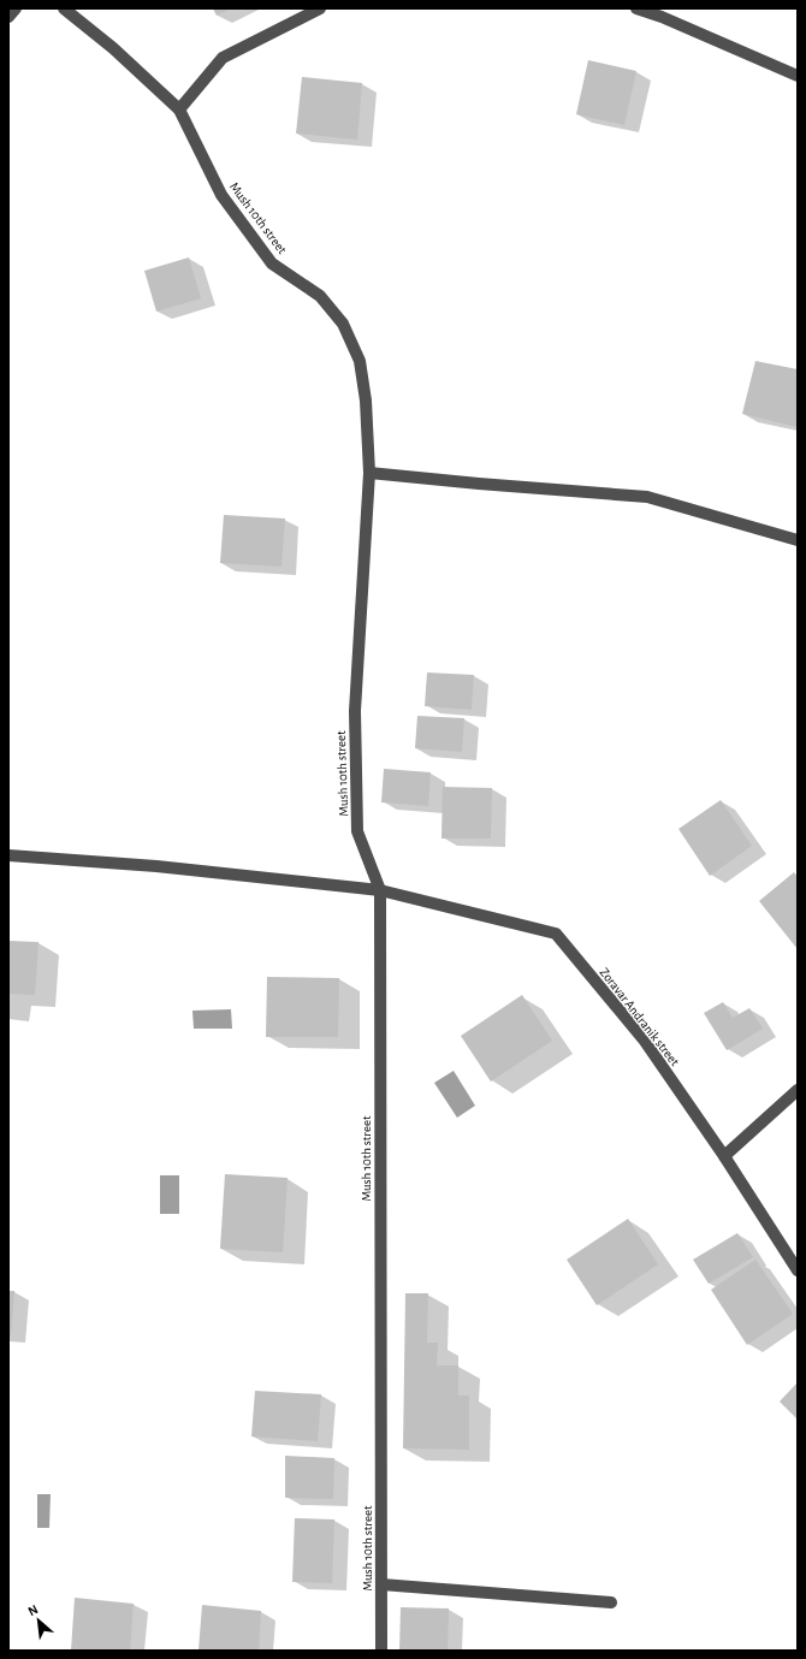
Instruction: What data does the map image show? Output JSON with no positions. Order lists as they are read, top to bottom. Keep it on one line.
{"streets":{"street":["Mush 10th street","Zoravar Andranik street"]},"crossings":[["Mush 10th street","Zoravar Andranik street"]],"north":"top left"}
